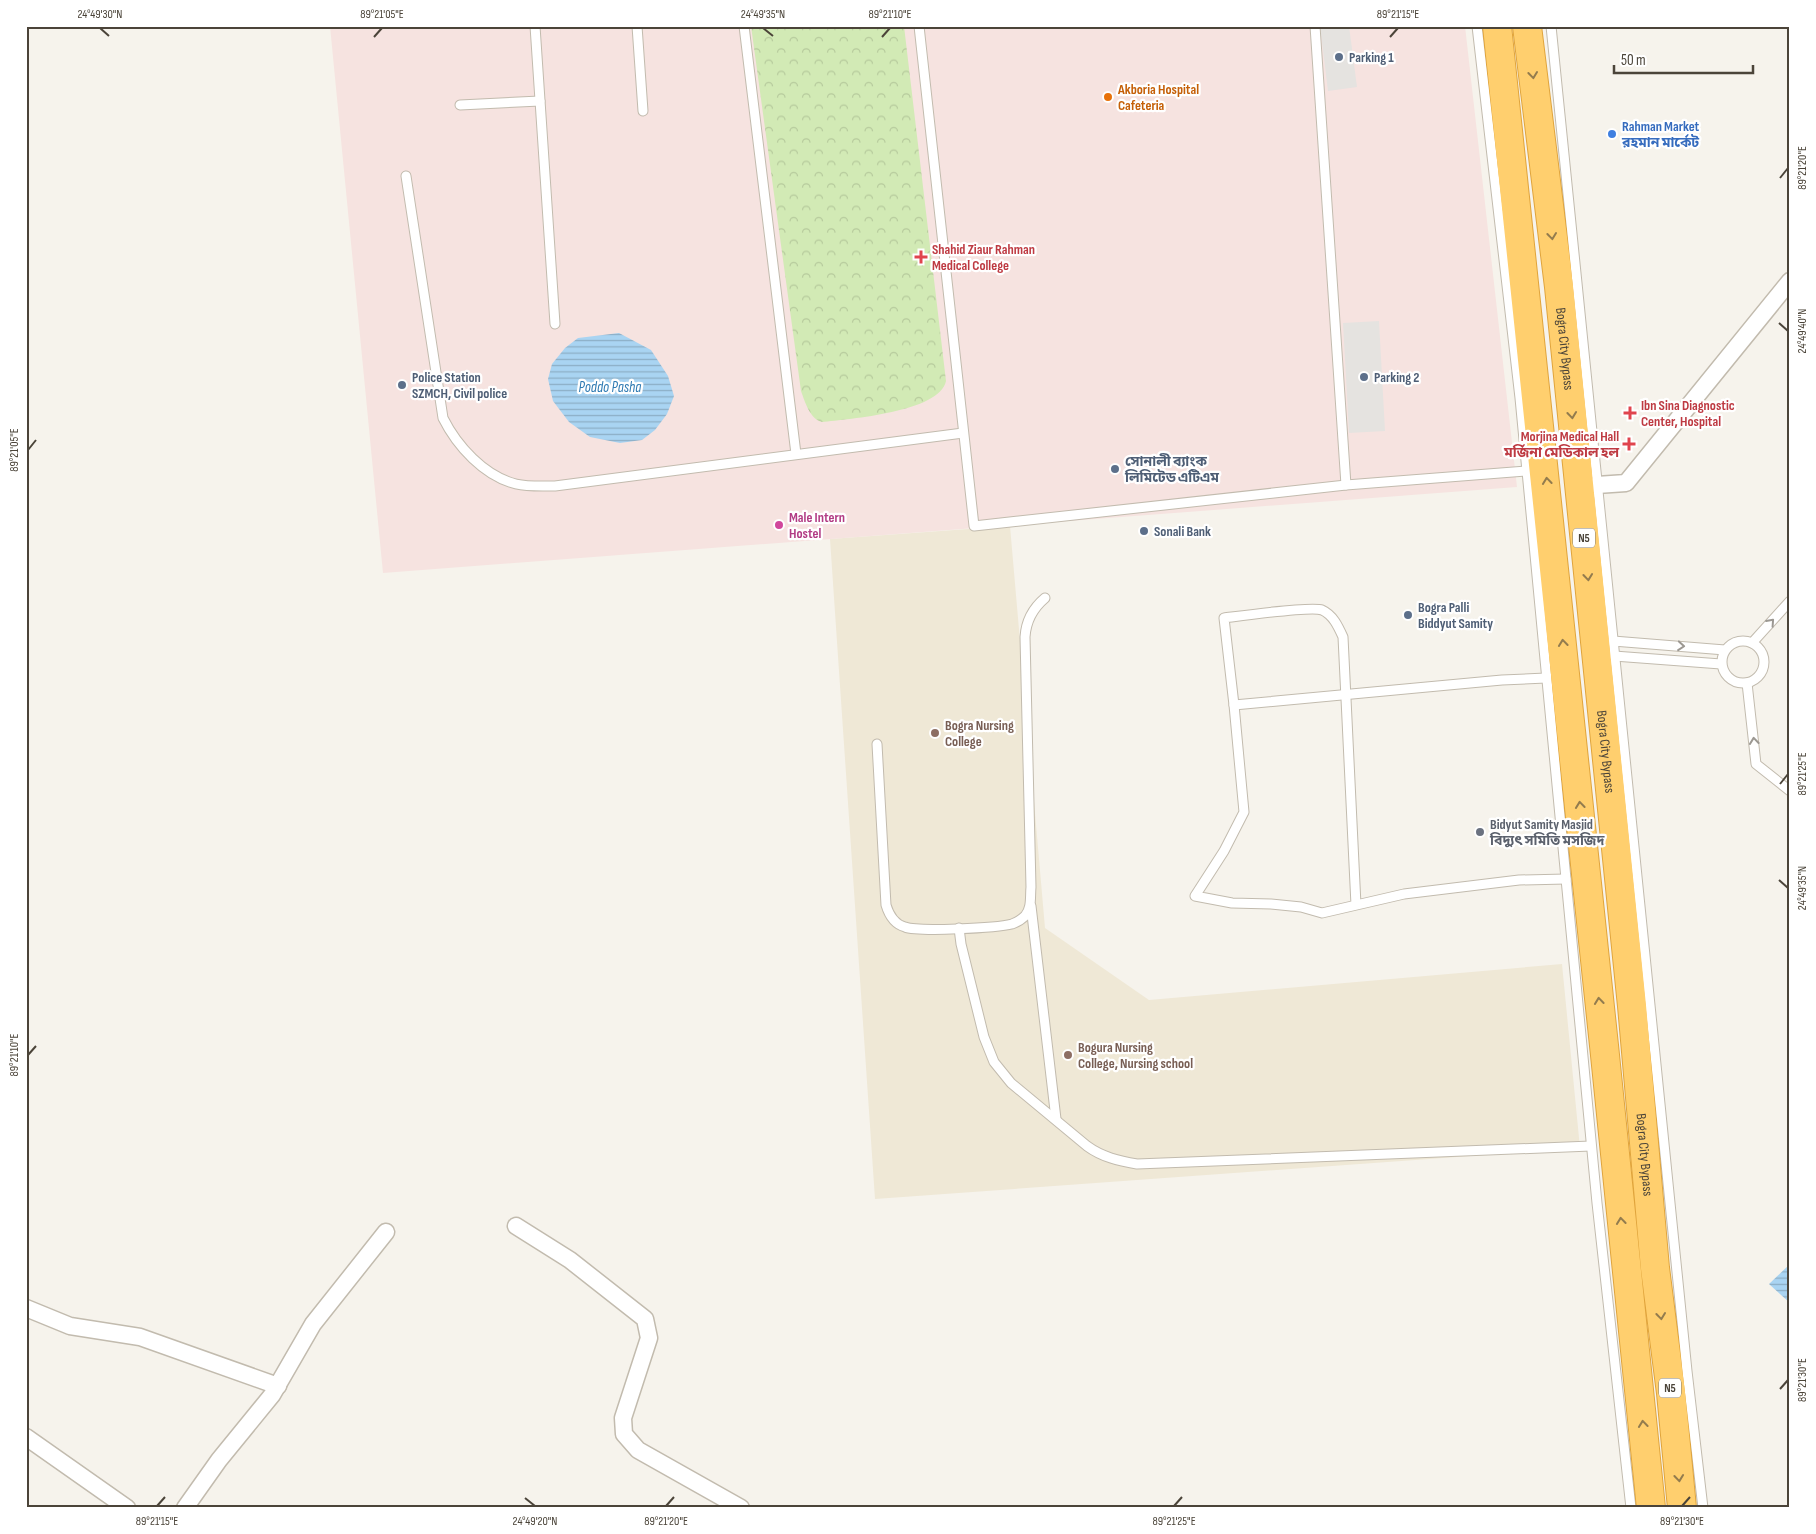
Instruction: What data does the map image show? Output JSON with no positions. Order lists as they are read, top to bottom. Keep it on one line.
{"streets":{"highway":["Bogra City Bypass","N5"]},"water":["Poddo Pasha"],"places":{"other":["Parking 1","Akboria Hospital Cafeteria","Rahman Market রহমান মার্কেট","Parking 2","Police Station SZMCH, Civil police","সোনালী ব্যাংক লিমিটেড এটিএম","Male Intern Hostel","Sonali Bank","Bogra Palli Biddyut Samity","Bogra Nursing College","Bidyut Samity Masjid বিদ্যুৎ সমিতি মসজিদ","Bogura Nursing College, Nursing school"],"health":["Shahid Ziaur Rahman Medical College","Ibn Sina Diagnostic Center, Hospital","Morjina Medical Hall মর্জিনা মেডিকাল হল"]},"scale_bar":"50 m","coordinates":["24°49'30\"N","89°21'05\"E","24°49'35\"N","89°21'10\"E","89°21'15\"E","89°21'20\"E","24°49'40\"N","89°21'25\"E","89°21'30\"E","24°49'20\"N"]}
